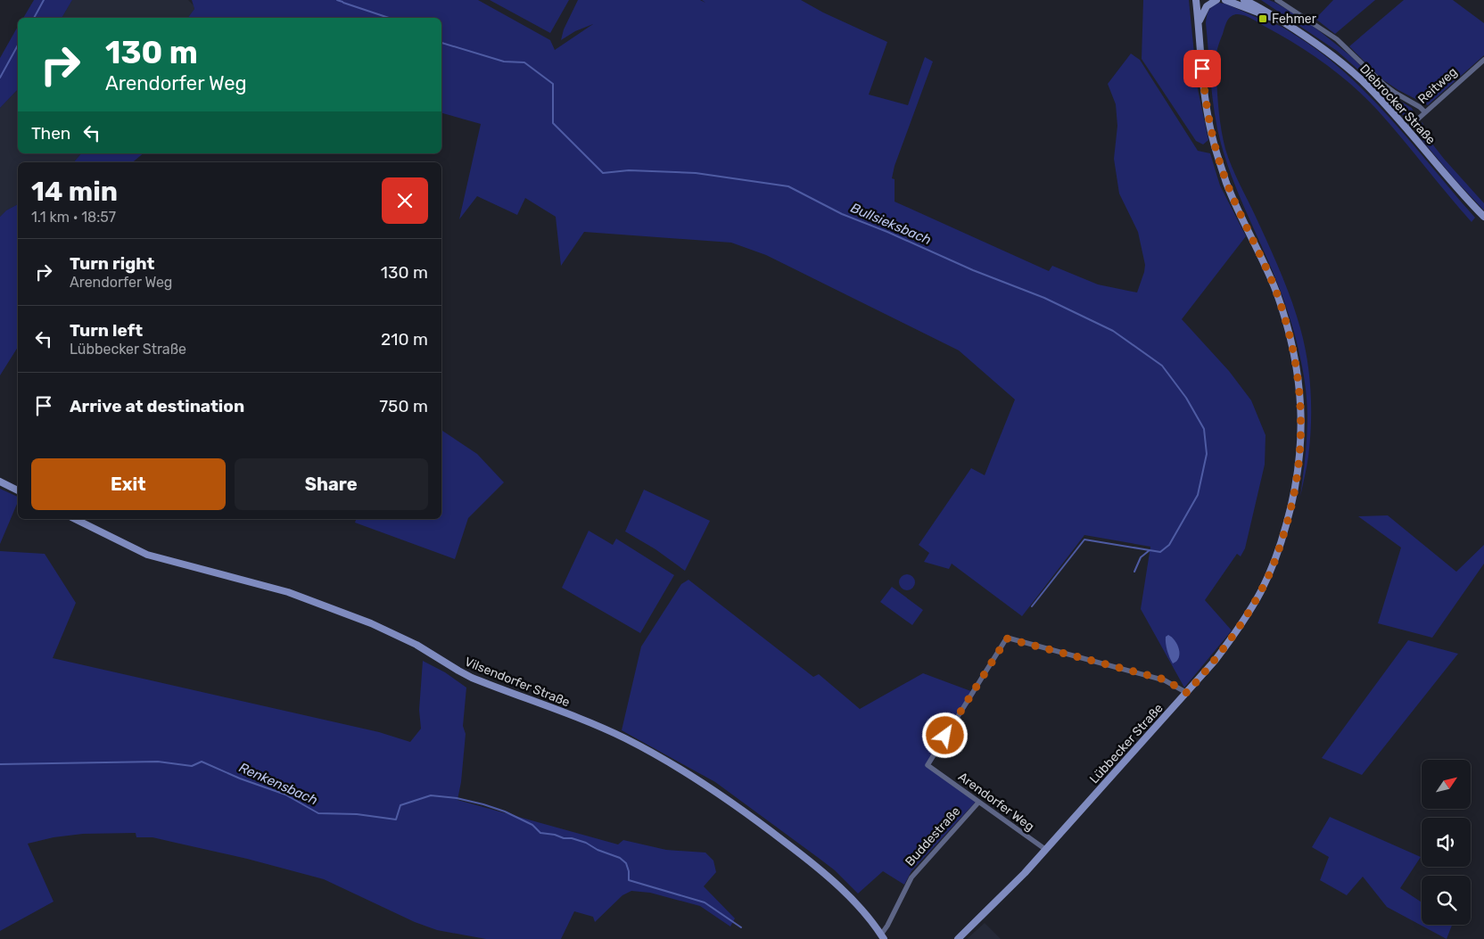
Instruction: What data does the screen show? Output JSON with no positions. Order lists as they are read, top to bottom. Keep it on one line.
{"streets":{"main road":["Diebrocker Straße","Vilsendorfer Straße","Lübbecker Straße"],"street":["Reitweg","Arendorfer Weg","Buddestraße"]},"crossings":[["Reitweg","Diebrocker Straße"],["Vilsendorfer Straße","Buddestraße"],["Lübbecker Straße","Arendorfer Weg"],["Arendorfer Weg","Buddestraße"]],"water":["Bullsieksbach","Renkensbach"],"places":{"transit":["Fehmer"]},"north":"top right","page":{"turn":["130 m","Arendorfer Weg"],"then":"Then","heading":["14 min","1.1 km · 18:57"],"list":[{"name":"Turn right","note":"Arendorfer Weg","value":"130 m"},{"name":"Turn left","note":"Lübbecker Straße","value":"210 m"},{"name":"Arrive at destination","value":"750 m"}],"buttons":["Exit","Share"]}}
